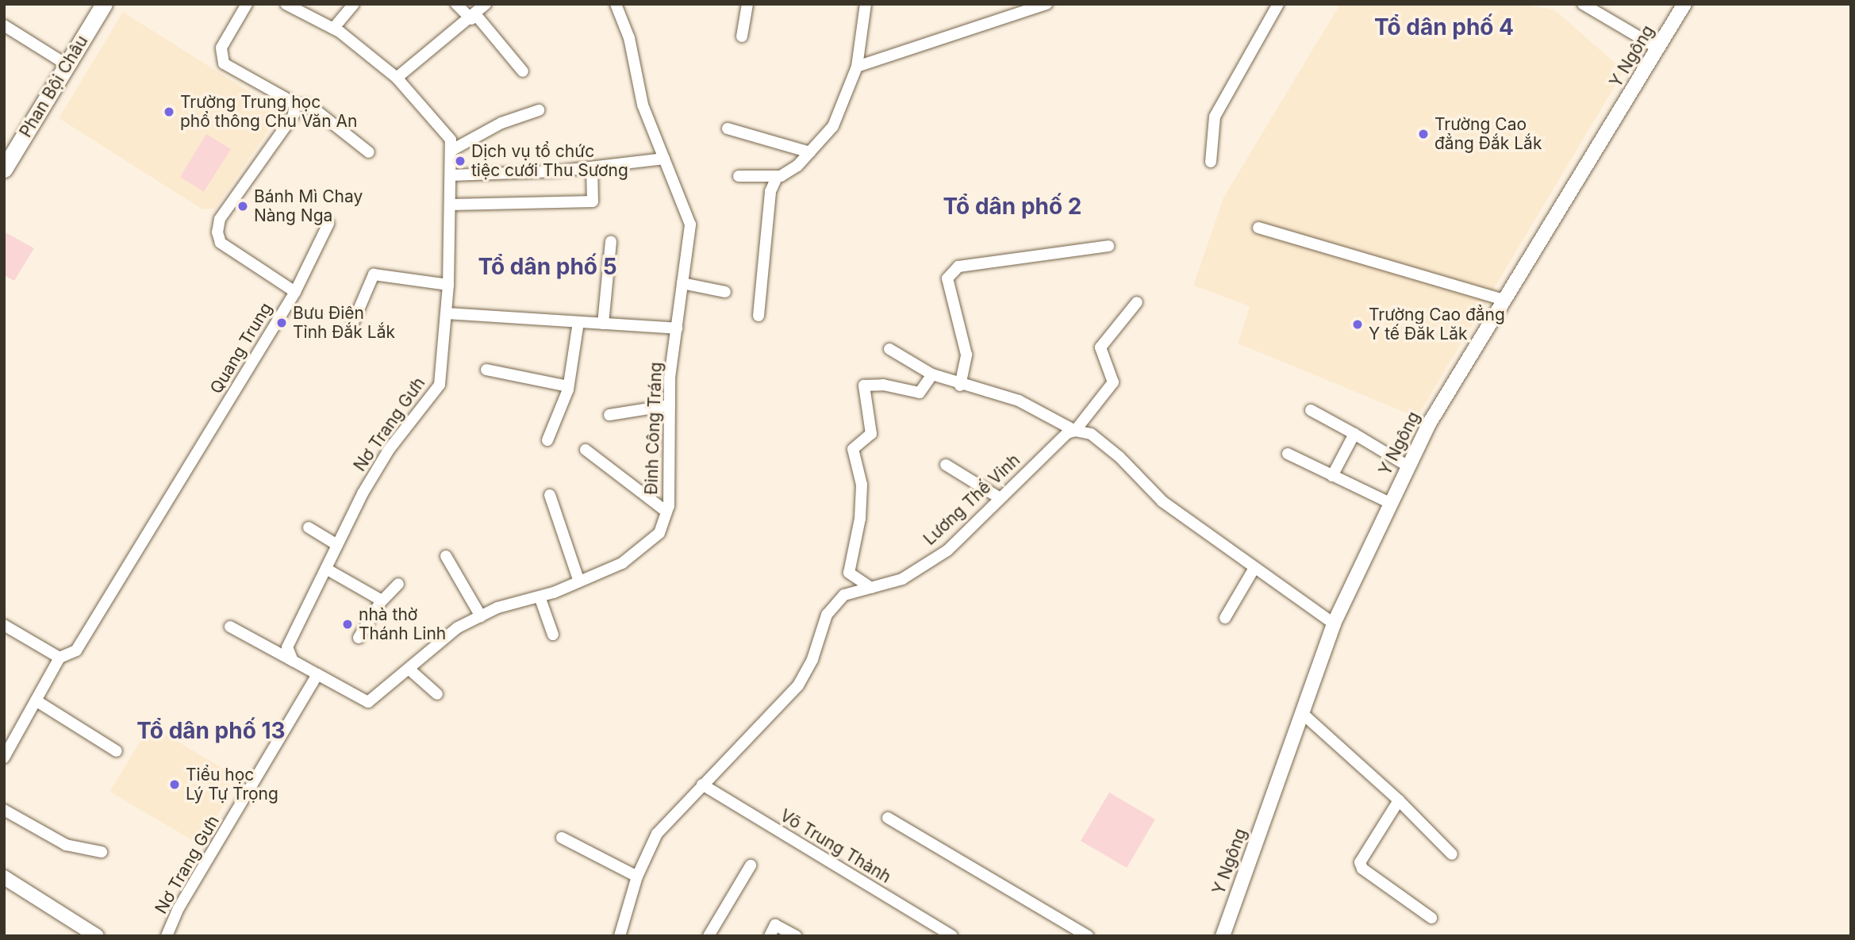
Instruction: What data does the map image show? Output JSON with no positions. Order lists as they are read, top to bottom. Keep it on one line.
{"streets":{"main road":["Phan Bội Châu"],"street":["Y Ngông","Quang Trung","Nơ Trang Gưh","Đinh Công Tráng","Lương Thế Vinh","Võ Trung Thành"]},"crossings":[["Nơ Trang Gưh","Đinh Công Tráng"],["Lương Thế Vinh","Võ Trung Thành"]],"districts":["Tổ dân phố 4","Tổ dân phố 2","Tổ dân phố 5","Tổ dân phố 13"],"places":["Trường Trung học phổ thông Chu Văn An","Trường Cao đẳng Đắk Lắk","Dịch vụ tổ chức tiệc cưới Thu Sương","Bánh Mì Chay Nàng Nga","Bưu Điện Tỉnh Đắk Lắk","Trường Cao đẳng Y tế Đăk Lăk","nhà thờ Thánh Linh","Tiểu học Lý Tự Trọng"]}
